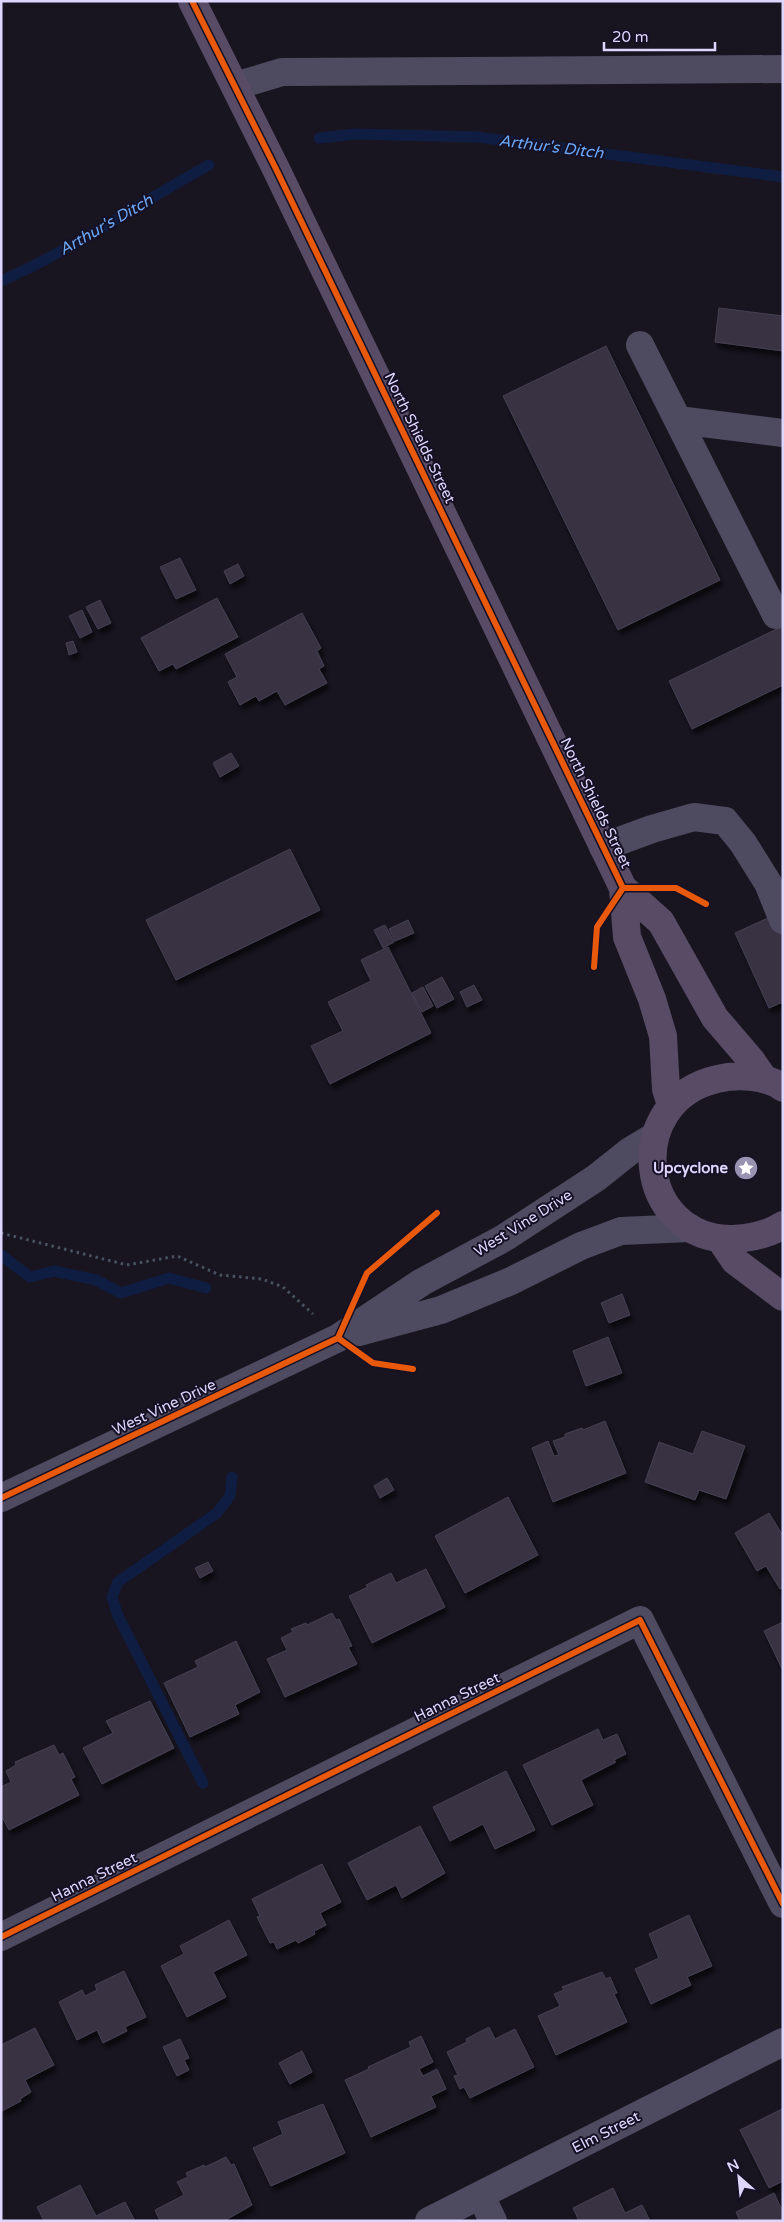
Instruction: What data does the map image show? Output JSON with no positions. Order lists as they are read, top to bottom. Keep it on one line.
{"streets":{"main road":["North Shields Street"],"street":["West Vine Drive","Hanna Street","Elm Street"]},"water":["Arthur's Ditch"],"places":{"place":["Upcyclone"]},"scale_bar":"20 m","north":"top left"}
